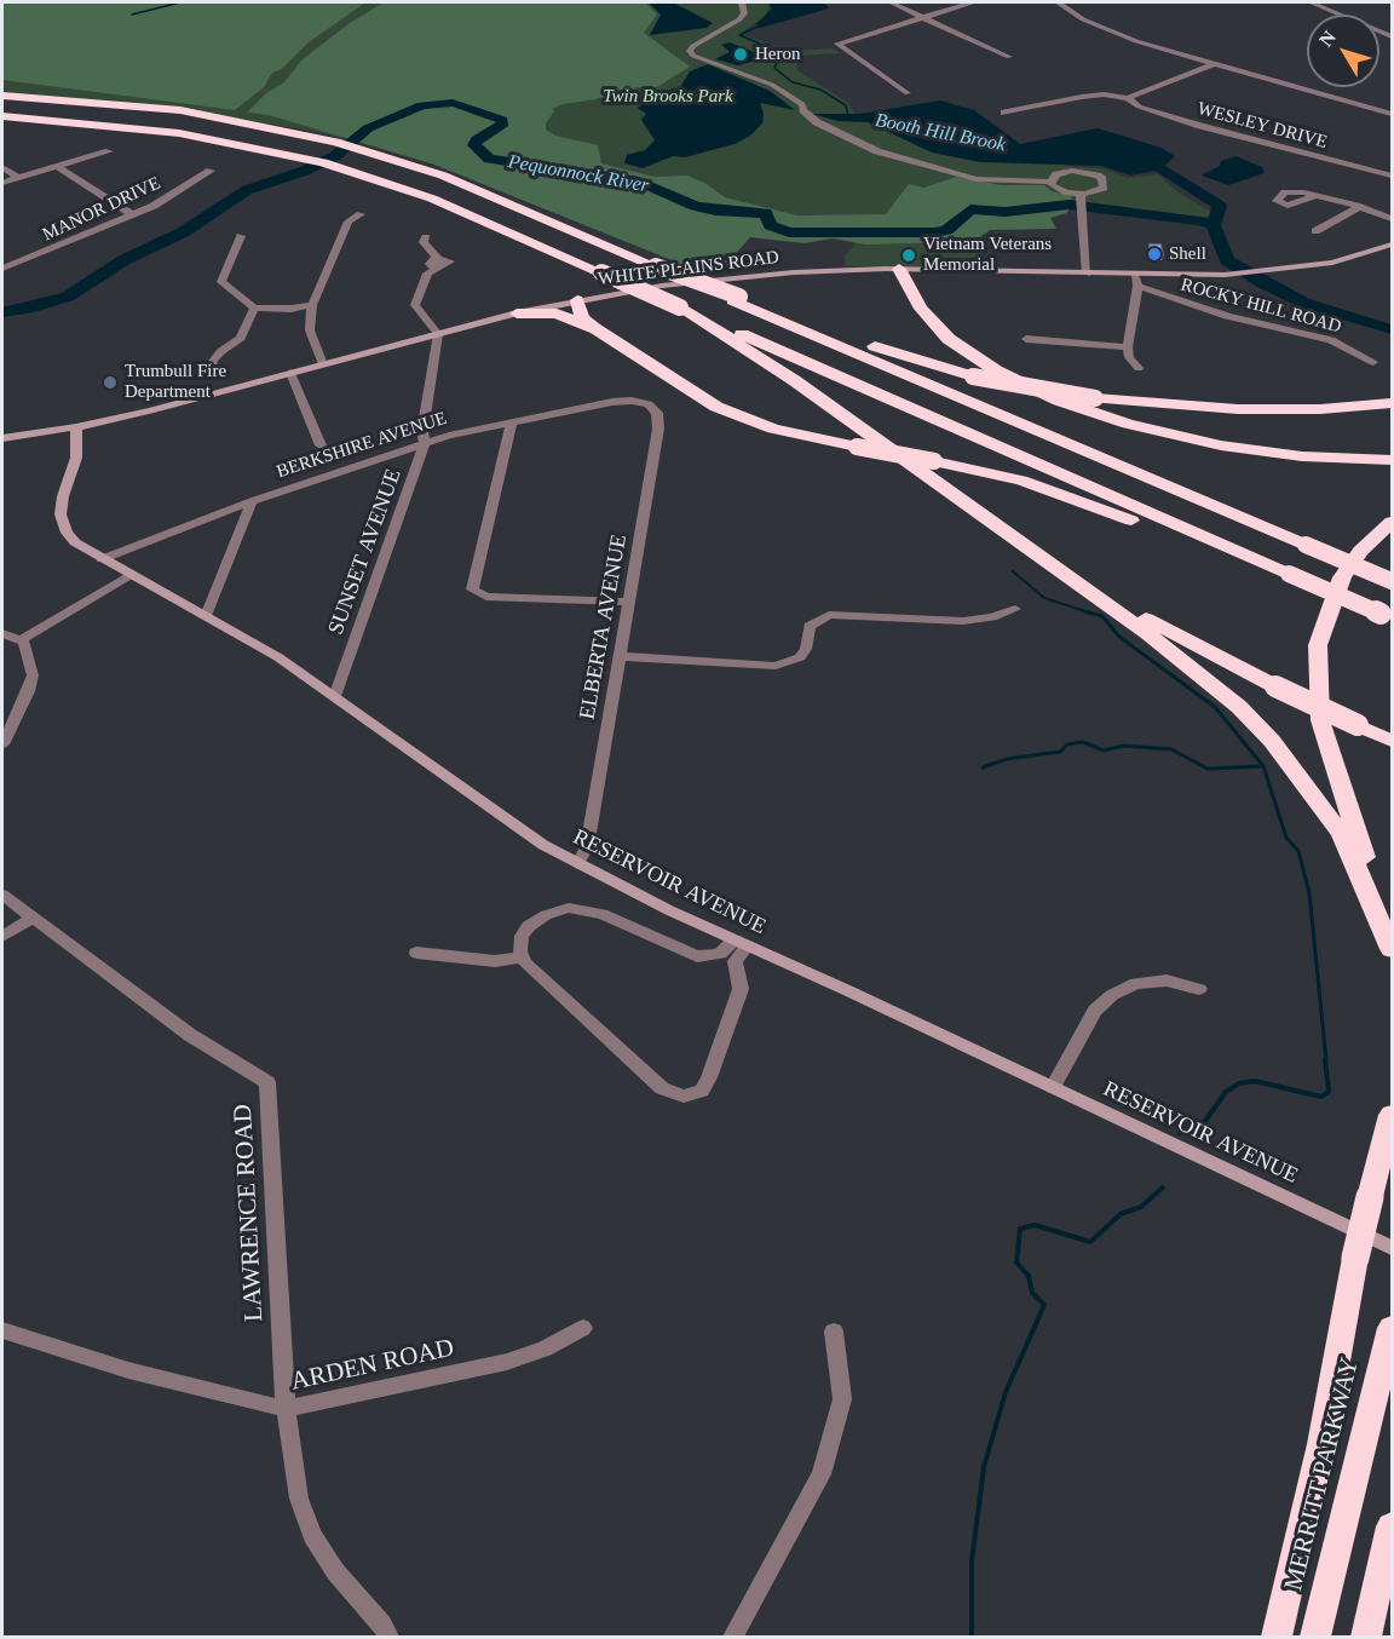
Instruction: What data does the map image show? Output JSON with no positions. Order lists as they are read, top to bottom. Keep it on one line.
{"streets":{"highway":["MERRITT PARKWAY"],"main road":["WHITE PLAINS ROAD","RESERVOIR AVENUE"],"street":["WESLEY DRIVE","MANOR DRIVE","ROCKY HILL ROAD","BERKSHIRE AVENUE","SUNSET AVENUE","ELBERTA AVENUE","LAWRENCE ROAD","ARDEN ROAD"]},"crossings":[["WHITE PLAINS ROAD","ROCKY HILL ROAD"],["WHITE PLAINS ROAD","SUNSET AVENUE"],["WHITE PLAINS ROAD","RESERVOIR AVENUE"],["BERKSHIRE AVENUE","SUNSET AVENUE"],["BERKSHIRE AVENUE","ELBERTA AVENUE"],["BERKSHIRE AVENUE","RESERVOIR AVENUE"],["SUNSET AVENUE","RESERVOIR AVENUE"],["ELBERTA AVENUE","RESERVOIR AVENUE"],["LAWRENCE ROAD","ARDEN ROAD"]],"water":["Booth Hill Brook","Pequonnock River"],"parks":["Twin Brooks Park"],"places":["Heron","Shell","Vietnam Veterans Memorial","Trumbull Fire Department"],"north":"top left"}
